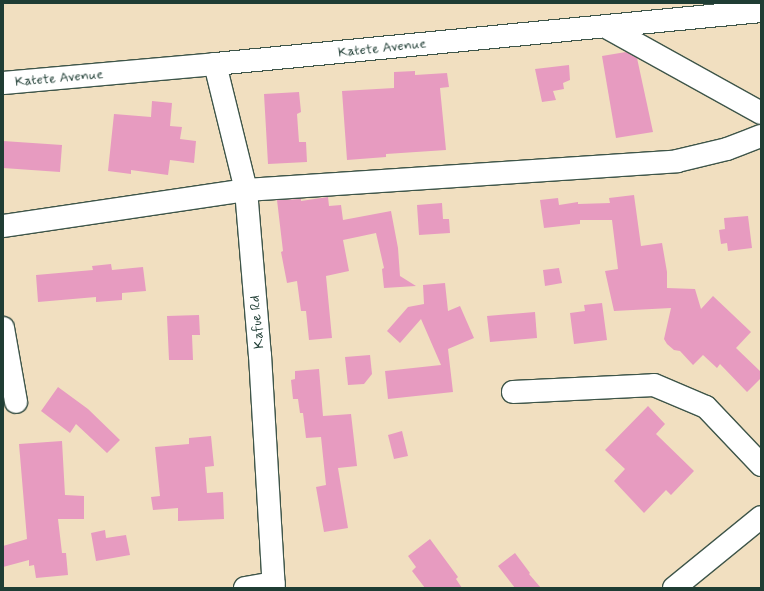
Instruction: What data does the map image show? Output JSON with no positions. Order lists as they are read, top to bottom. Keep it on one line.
{"streets":{"street":["Katete Avenue","Kafue Rd"]},"crossings":[["Katete Avenue","Kafue Rd"]]}
